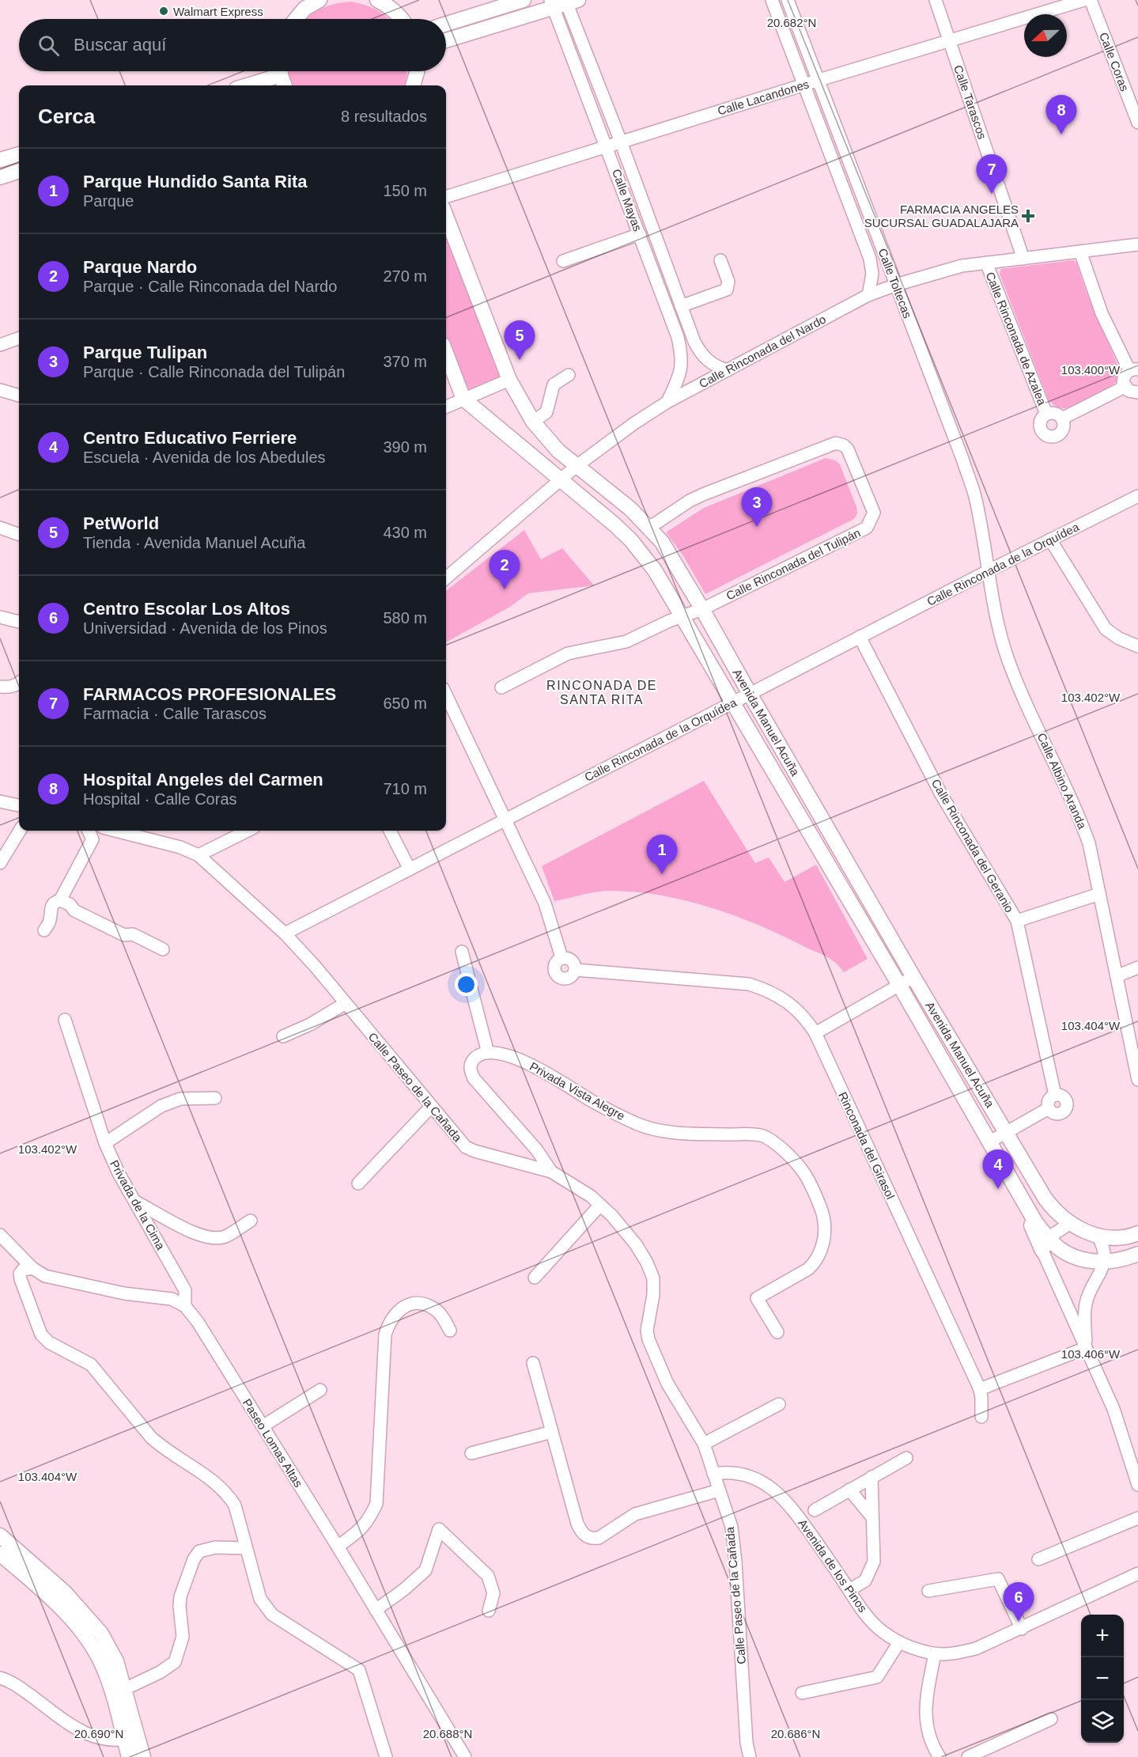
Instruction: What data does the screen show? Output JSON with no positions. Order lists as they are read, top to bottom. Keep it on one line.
{"streets":{"street":["Calle Coras","Calle Lacandones","Calle Tarascos","Calle Mayas","Calle Toltecas","Calle Rinconada de Azalea","Calle Rinconada del Nardo","Calle Rinconada del Tulipán","Calle Rinconada de la Orquídea","Avenida Manuel Acuña","Calle Albino Aranda","Calle Rinconada del Geranio","Calle Paseo de la Cañada","Privada Vista Alegre","Rinconada del Girasol","Privada de la Cima","Paseo Lomas Altas","Avenida de los Pinos"]},"crossings":[["Calle Lacandones","Calle Tarascos"],["Calle Lacandones","Calle Mayas"],["Calle Lacandones","Calle Toltecas"],["Calle Tarascos","Calle Rinconada del Nardo"],["Calle Mayas","Calle Rinconada del Nardo"],["Calle Toltecas","Calle Rinconada del Nardo"],["Calle Toltecas","Calle Rinconada de la Orquídea"],["Calle Toltecas","Calle Albino Aranda"],["Calle Rinconada de Azalea","Calle Rinconada del Nardo"],["Calle Rinconada del Nardo","Avenida Manuel Acuña"],["Calle Rinconada del Tulipán","Avenida Manuel Acuña"],["Calle Rinconada de la Orquídea","Avenida Manuel Acuña"],["Calle Rinconada de la Orquídea","Calle Albino Aranda"],["Calle Rinconada de la Orquídea","Calle Rinconada del Geranio"],["Calle Rinconada de la Orquídea","Calle Paseo de la Cañada"],["Calle Paseo de la Cañada","Avenida de los Pinos"],["Privada de la Cima","Paseo Lomas Altas"]],"districts":["RINCONADA DE SANTA RITA"],"places":{"other":["Walmart Express"],"health":["FARMACIA ANGELES SUCURSAL GUADALAJARA"]},"north":"left","page":{"search":"Buscar aquí","heading":["Cerca","8 resultados"],"pins":["8","7","5","3","2","1","4","6"],"list":[{"mark":"1","name":"Parque Hundido Santa Rita","note":"Parque","value":"150 m"},{"mark":"2","name":"Parque Nardo","note":"Parque · Calle Rinconada del Nardo","value":"270 m"},{"mark":"3","name":"Parque Tulipan","note":"Parque · Calle Rinconada del Tulipán","value":"370 m"},{"mark":"4","name":"Centro Educativo Ferriere","note":"Escuela · Avenida de los Abedules","value":"390 m"},{"mark":"5","name":"PetWorld","note":"Tienda · Avenida Manuel Acuña","value":"430 m"},{"mark":"6","name":"Centro Escolar Los Altos","note":"Universidad · Avenida de los Pinos","value":"580 m"},{"mark":"7","name":"FARMACOS PROFESIONALES","note":"Farmacia · Calle Tarascos","value":"650 m"},{"mark":"8","name":"Hospital Angeles del Carmen","note":"Hospital · Calle Coras","value":"710 m"}],"map_buttons":["+","−"]},"coordinates":["20.682°N","103.400°W","103.402°W","103.404°W","103.406°W","20.690°N","20.688°N","20.686°N"]}
